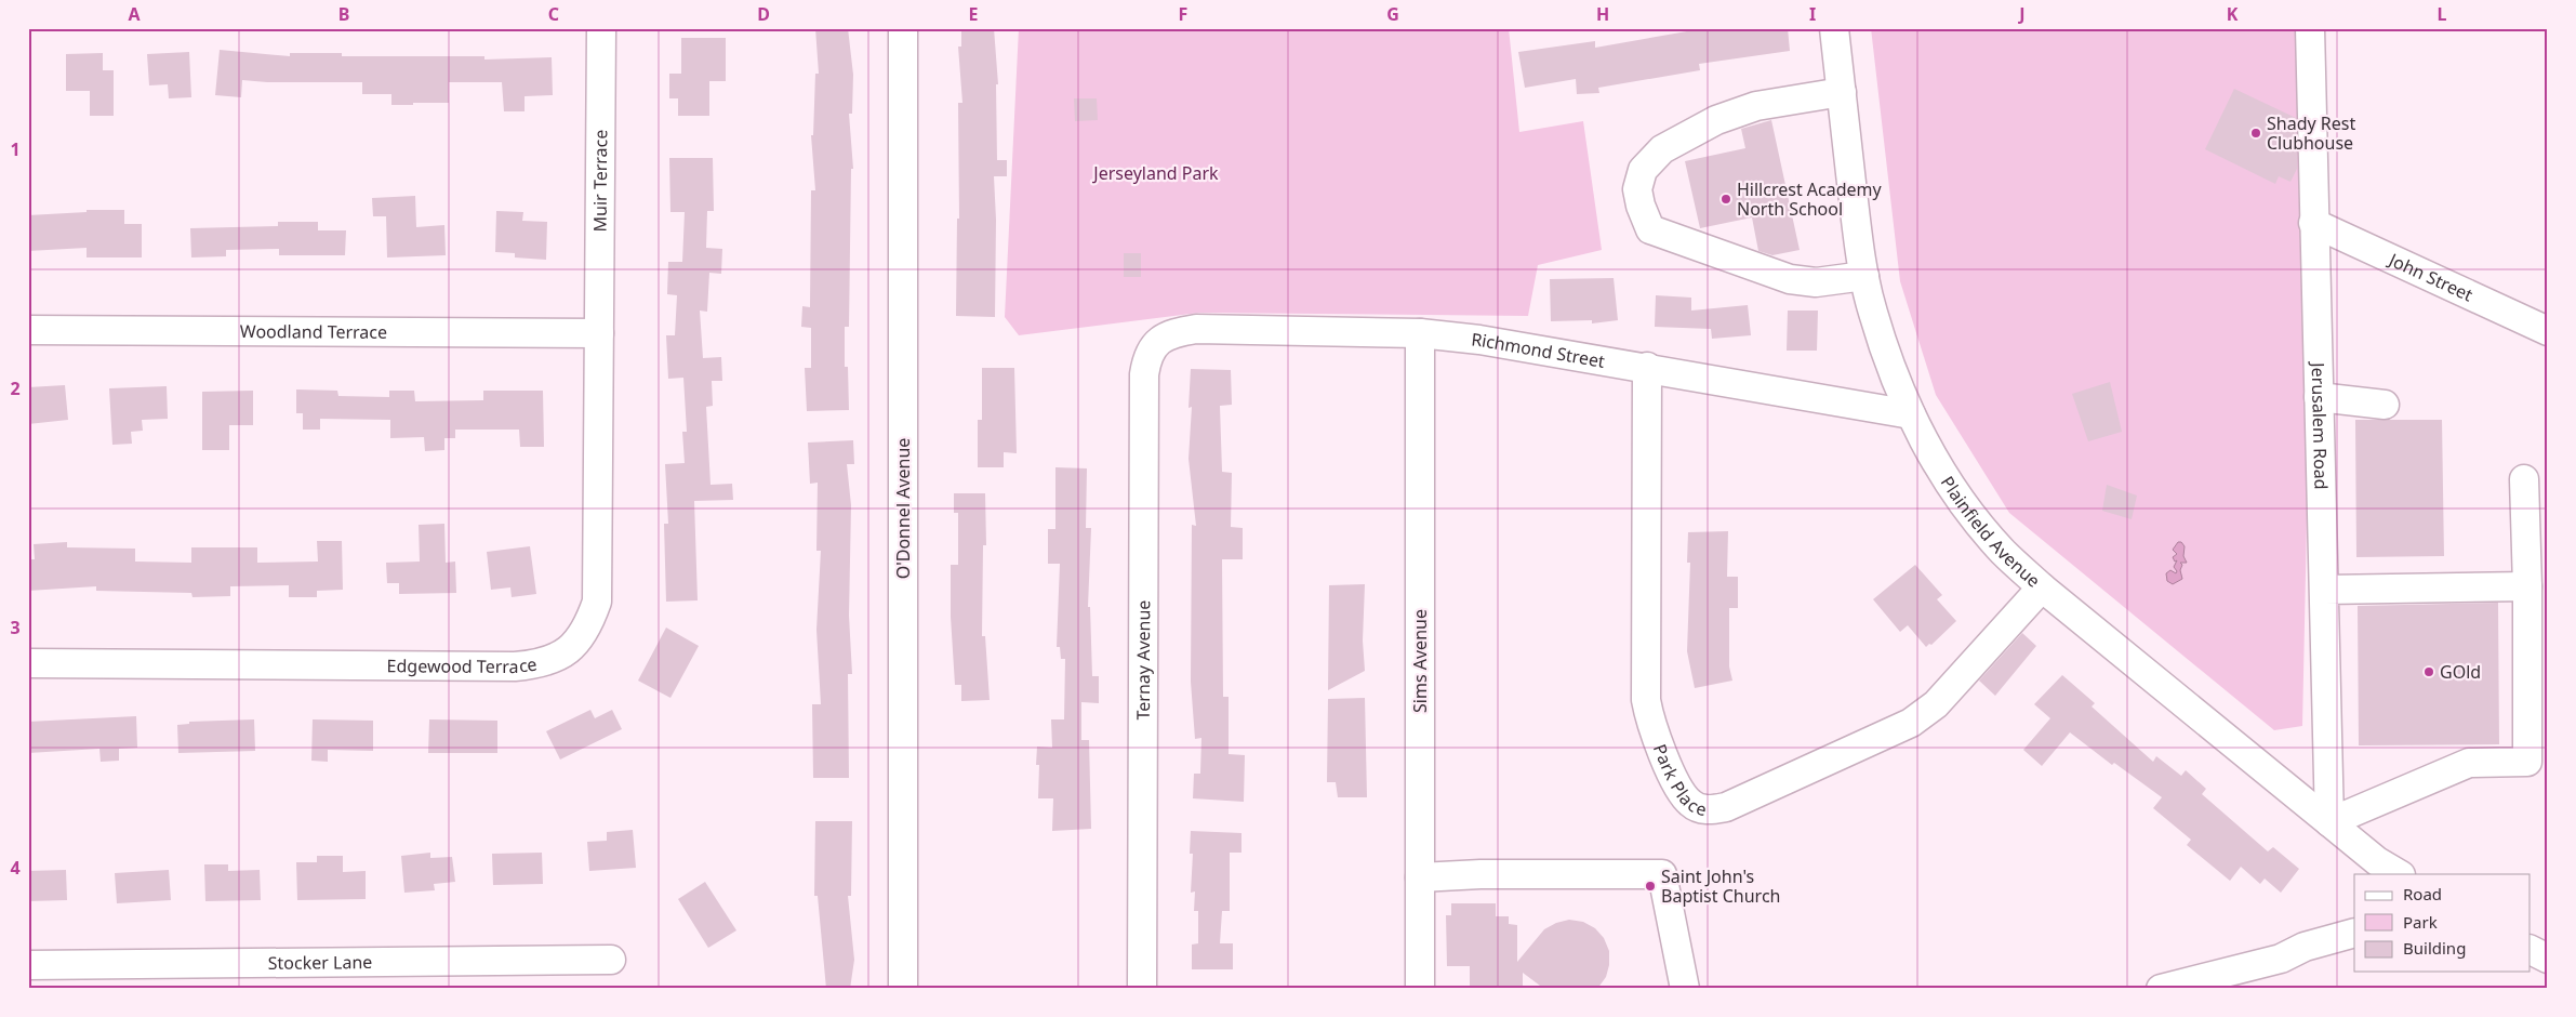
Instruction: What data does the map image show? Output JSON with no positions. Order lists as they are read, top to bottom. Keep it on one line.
{"streets":{"street":["Muir Terrace","John Street","Woodland Terrace","Richmond Street","Jerusalem Road","O'Donnel Avenue","Plainfield Avenue","Ternay Avenue","Sims Avenue","Edgewood Terrace","Park Place","Stocker Lane"]},"crossings":[["Muir Terrace","Woodland Terrace"],["Muir Terrace","Edgewood Terrace"],["John Street","Jerusalem Road"],["Woodland Terrace","Edgewood Terrace"],["Richmond Street","Plainfield Avenue"],["Richmond Street","Ternay Avenue"],["Richmond Street","Sims Avenue"],["Richmond Street","Park Place"],["Jerusalem Road","Plainfield Avenue"],["Plainfield Avenue","Park Place"]],"parks":["Jerseyland Park"],"places":["Shady Rest Clubhouse","Hillcrest Academy North School","GOld","Saint John's Baptist Church"],"legend":["Road","Park","Building"],"grid":{"columns":["A","B","C","D","E","F","G","H","I","J","K","L"],"rows":["1","2","3","4"]}}
